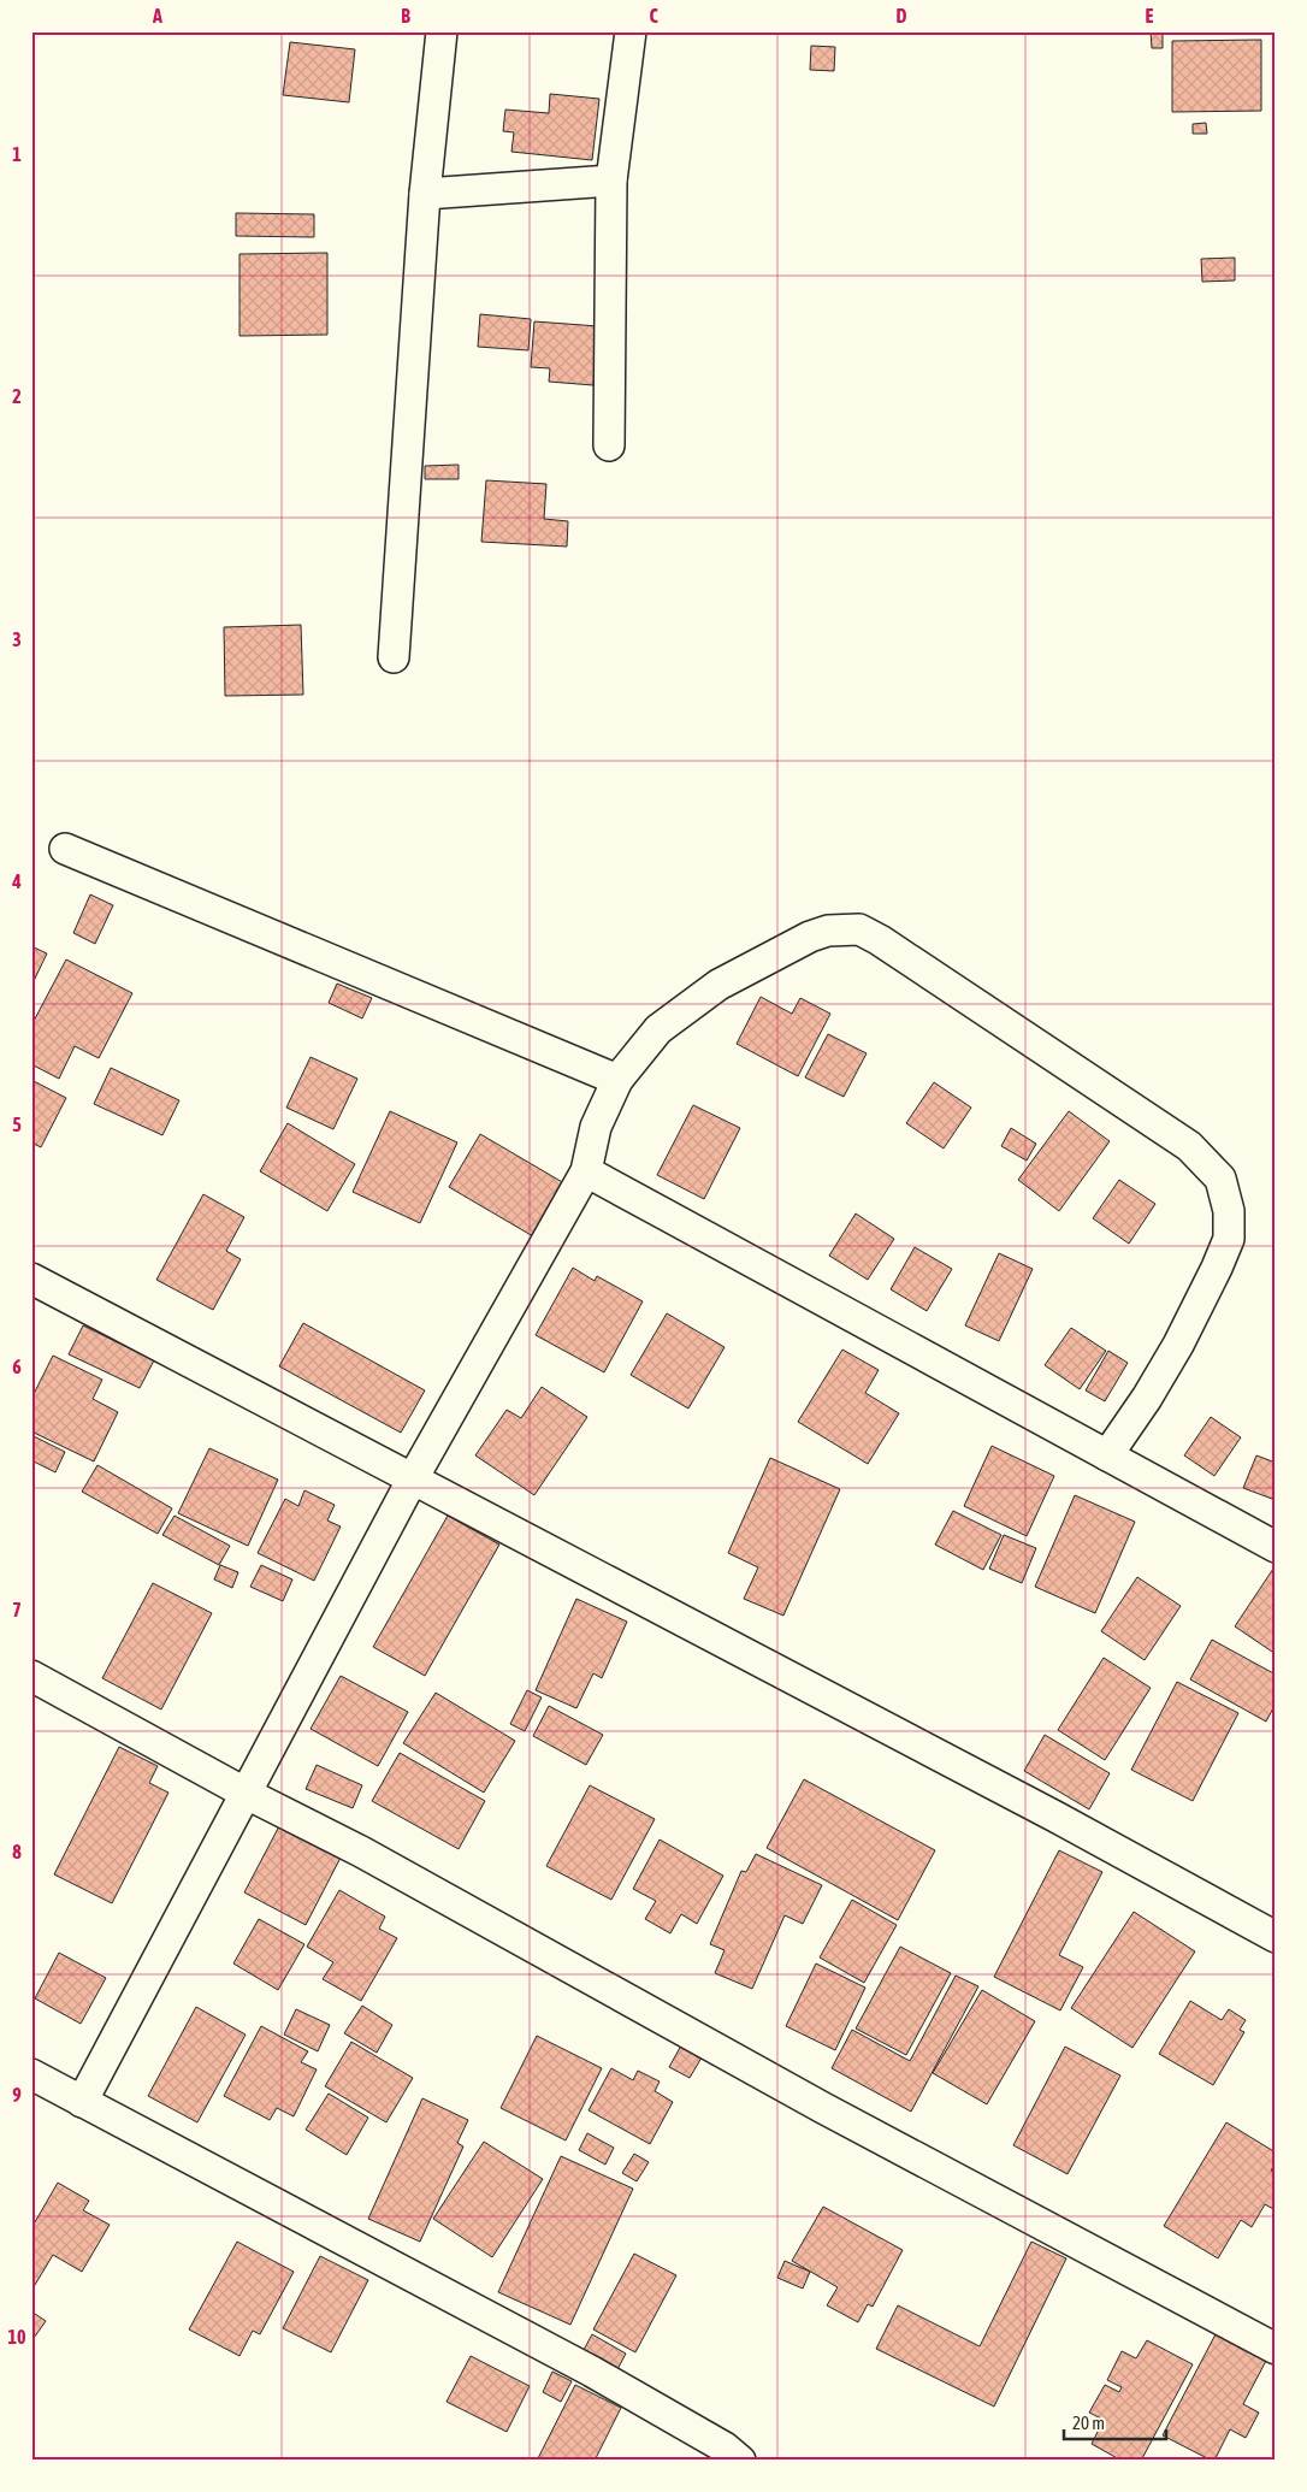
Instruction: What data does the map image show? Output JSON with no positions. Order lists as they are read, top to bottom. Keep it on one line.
{"scale_bar":"20 m","grid":{"columns":["A","B","C","D","E"],"rows":["1","2","3","4","5","6","7","8","9","10"]}}
